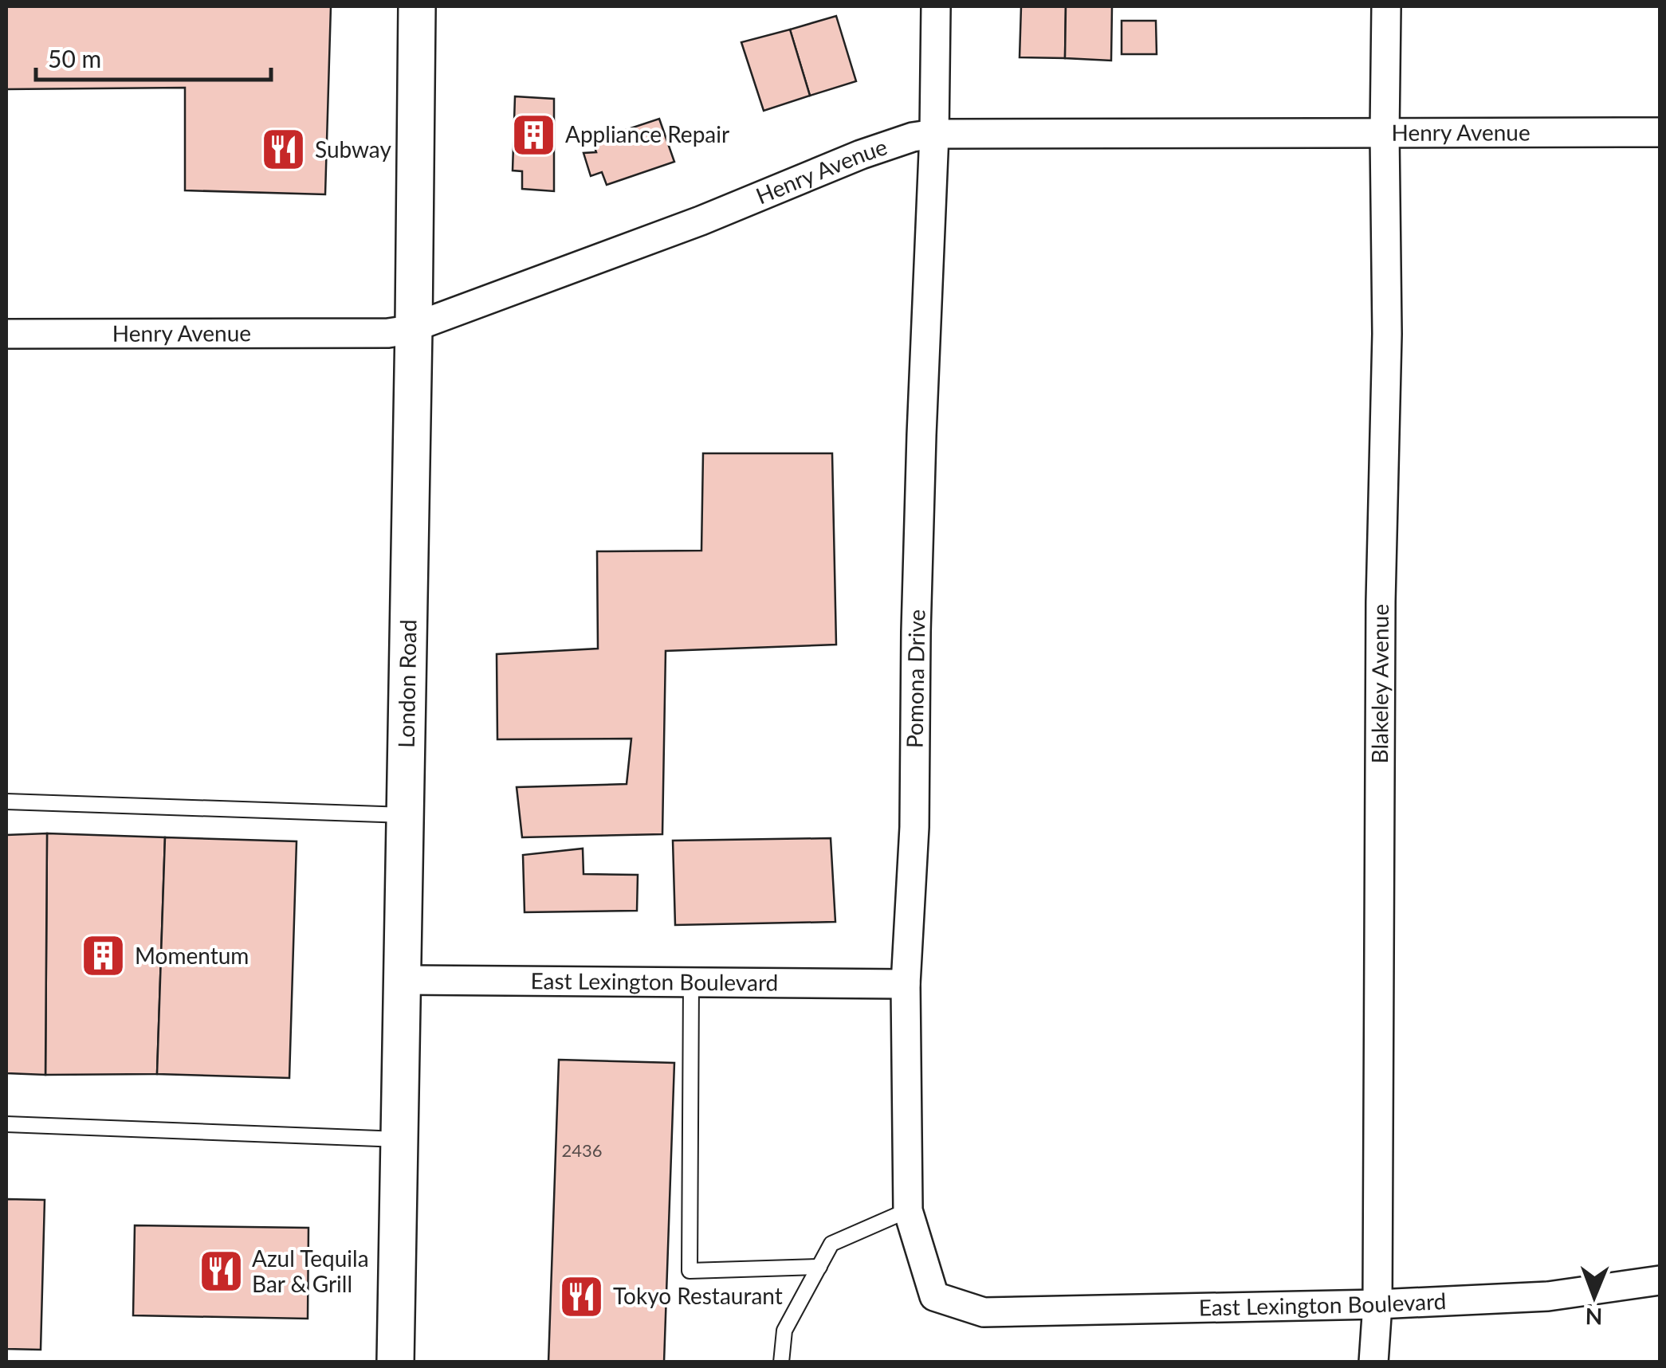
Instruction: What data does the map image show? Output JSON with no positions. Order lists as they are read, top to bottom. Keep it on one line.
{"streets":{"street":["Henry Avenue","Pomona Drive","London Road","Blakeley Avenue","East Lexington Boulevard"]},"crossings":[["Henry Avenue","Pomona Drive"],["Henry Avenue","London Road"],["Henry Avenue","Blakeley Avenue"],["Pomona Drive","East Lexington Boulevard"],["London Road","East Lexington Boulevard"],["Blakeley Avenue","East Lexington Boulevard"]],"places":{"building":["Appliance Repair","Momentum"],"restaurant":["Subway","Azul Tequila Bar & Grill","Tokyo Restaurant"]},"house_numbers":["2436"],"scale_bar":"50 m","north":"bottom"}
